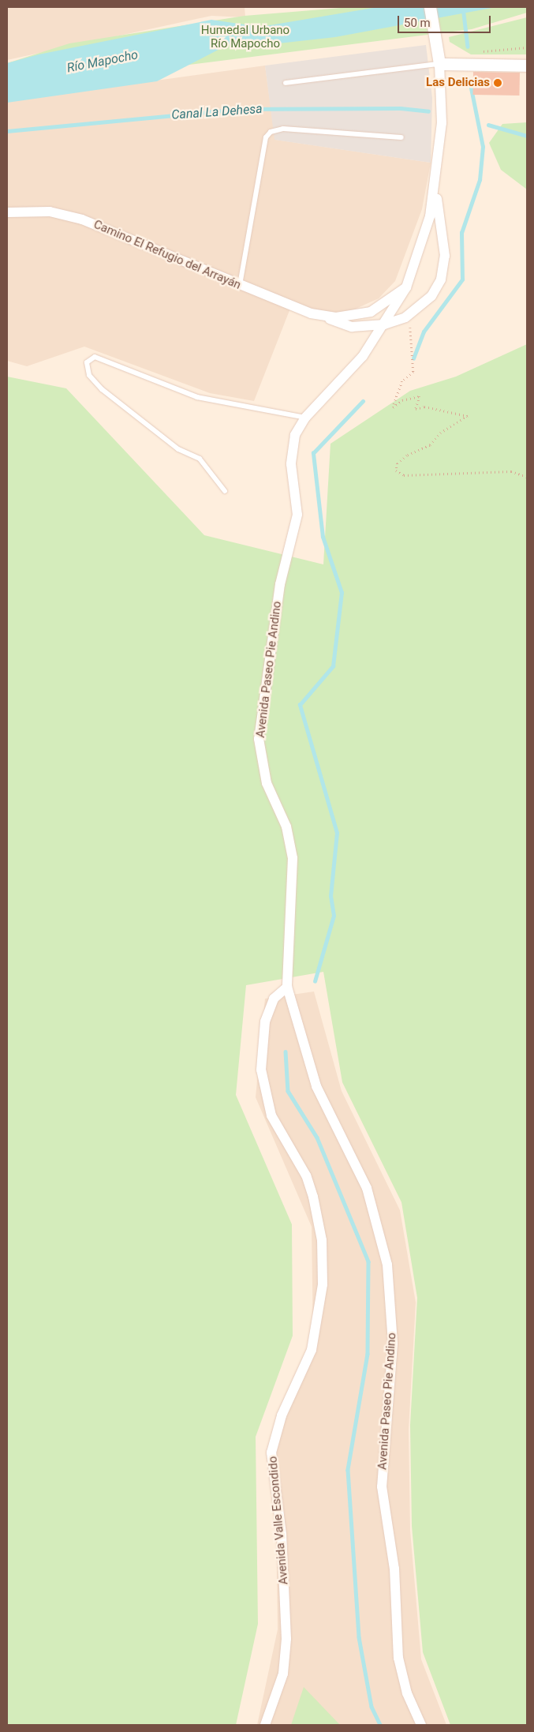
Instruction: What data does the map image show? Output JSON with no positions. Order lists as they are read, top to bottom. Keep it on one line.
{"streets":{"street":["Camino El Refugio del Arrayán","Avenida Paseo Pie Andino","Avenida Valle Escondido"]},"crossings":[["Camino El Refugio del Arrayán","Avenida Paseo Pie Andino"],["Avenida Paseo Pie Andino","Avenida Valle Escondido"]],"water":["Río Mapocho","Canal La Dehesa"],"parks":["Humedal Urbano Río Mapocho"],"places":["Las Delicias"],"scale_bar":"50 m"}
